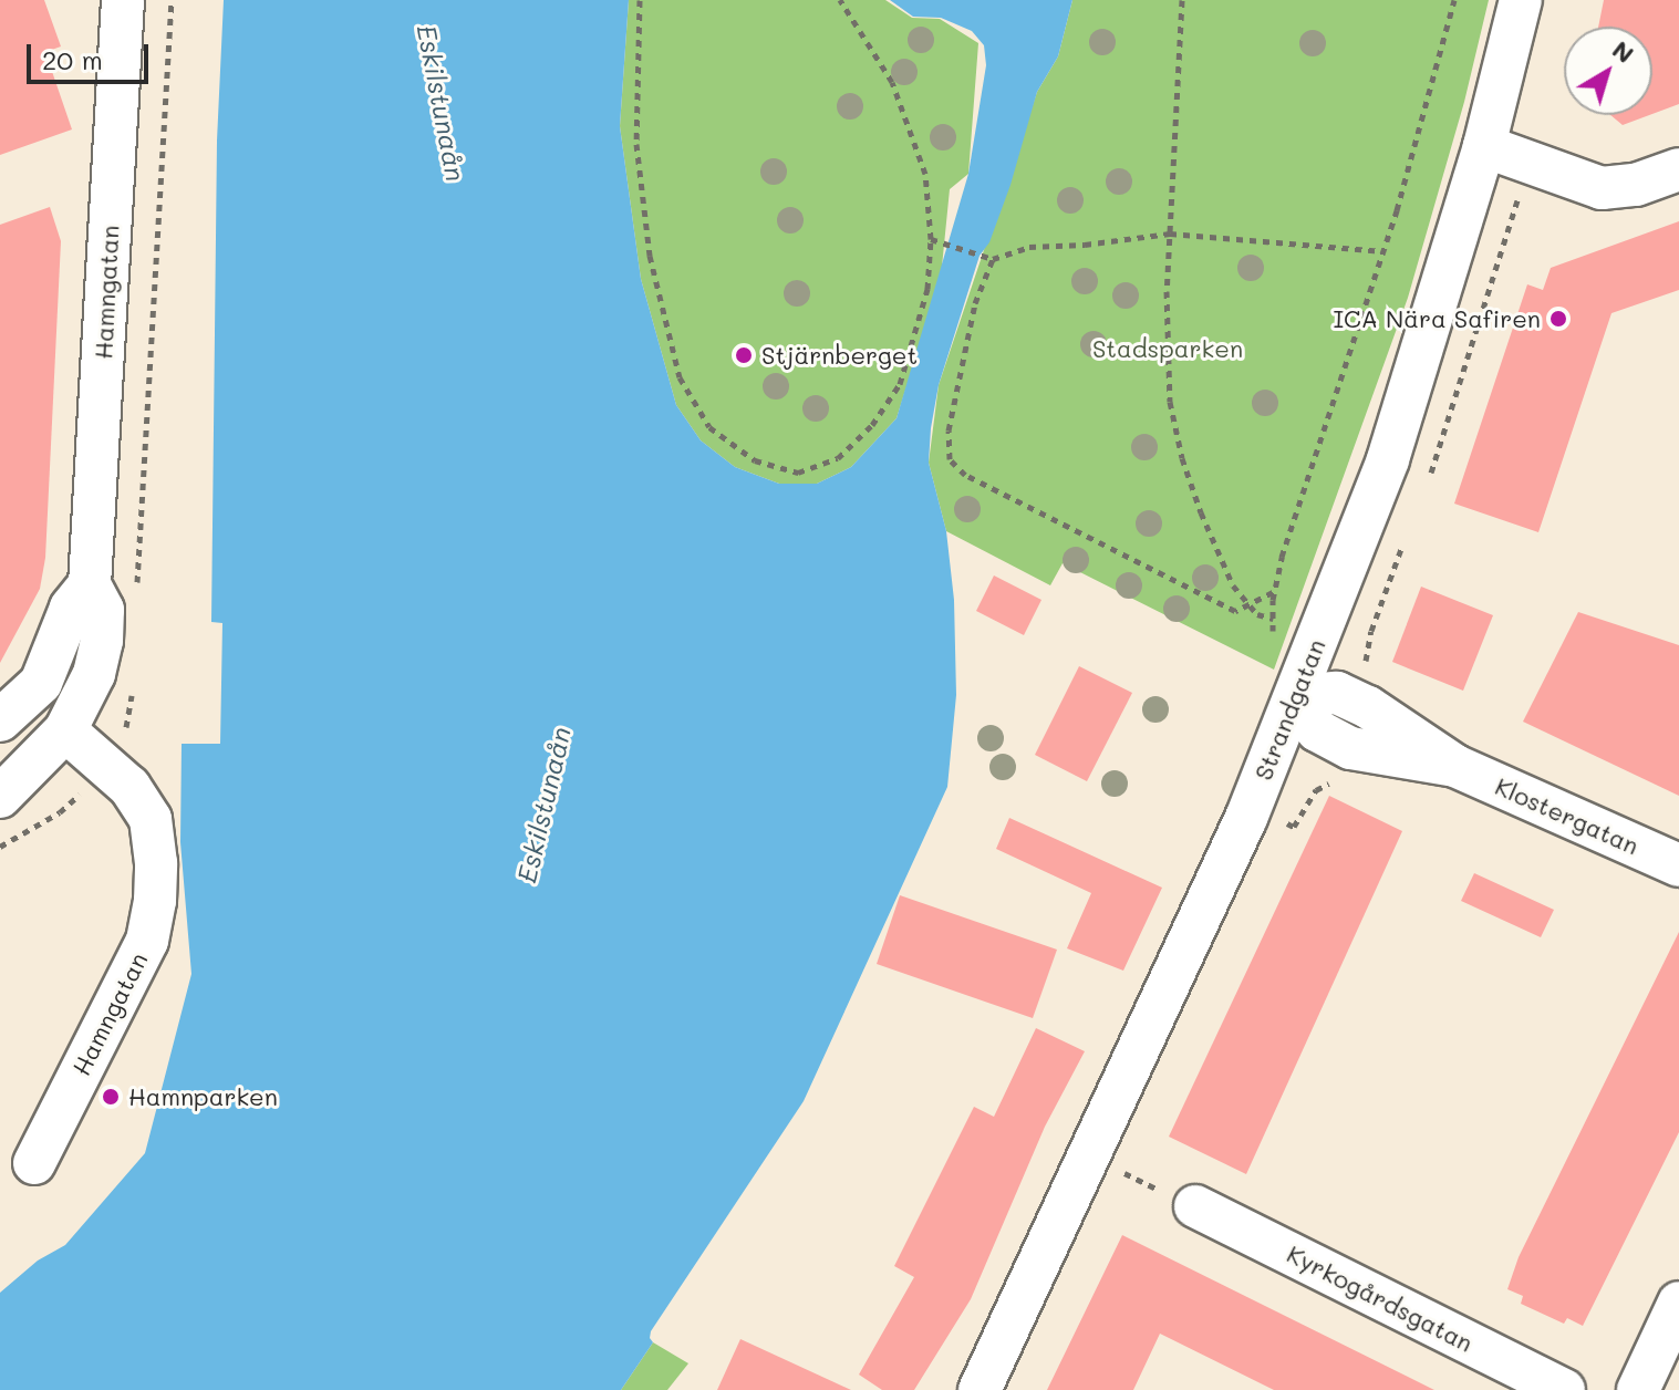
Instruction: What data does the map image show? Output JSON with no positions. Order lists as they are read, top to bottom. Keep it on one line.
{"streets":{"street":["Hamngatan","Strandgatan","Klostergatan","Kyrkogårdsgatan"]},"crossings":[["Strandgatan","Klostergatan"]],"water":["Eskilstunaån"],"parks":["Stadsparken"],"places":["ICA Nära Safiren","Stjärnberget","Hamnparken"],"scale_bar":"20 m","north":"top right"}
